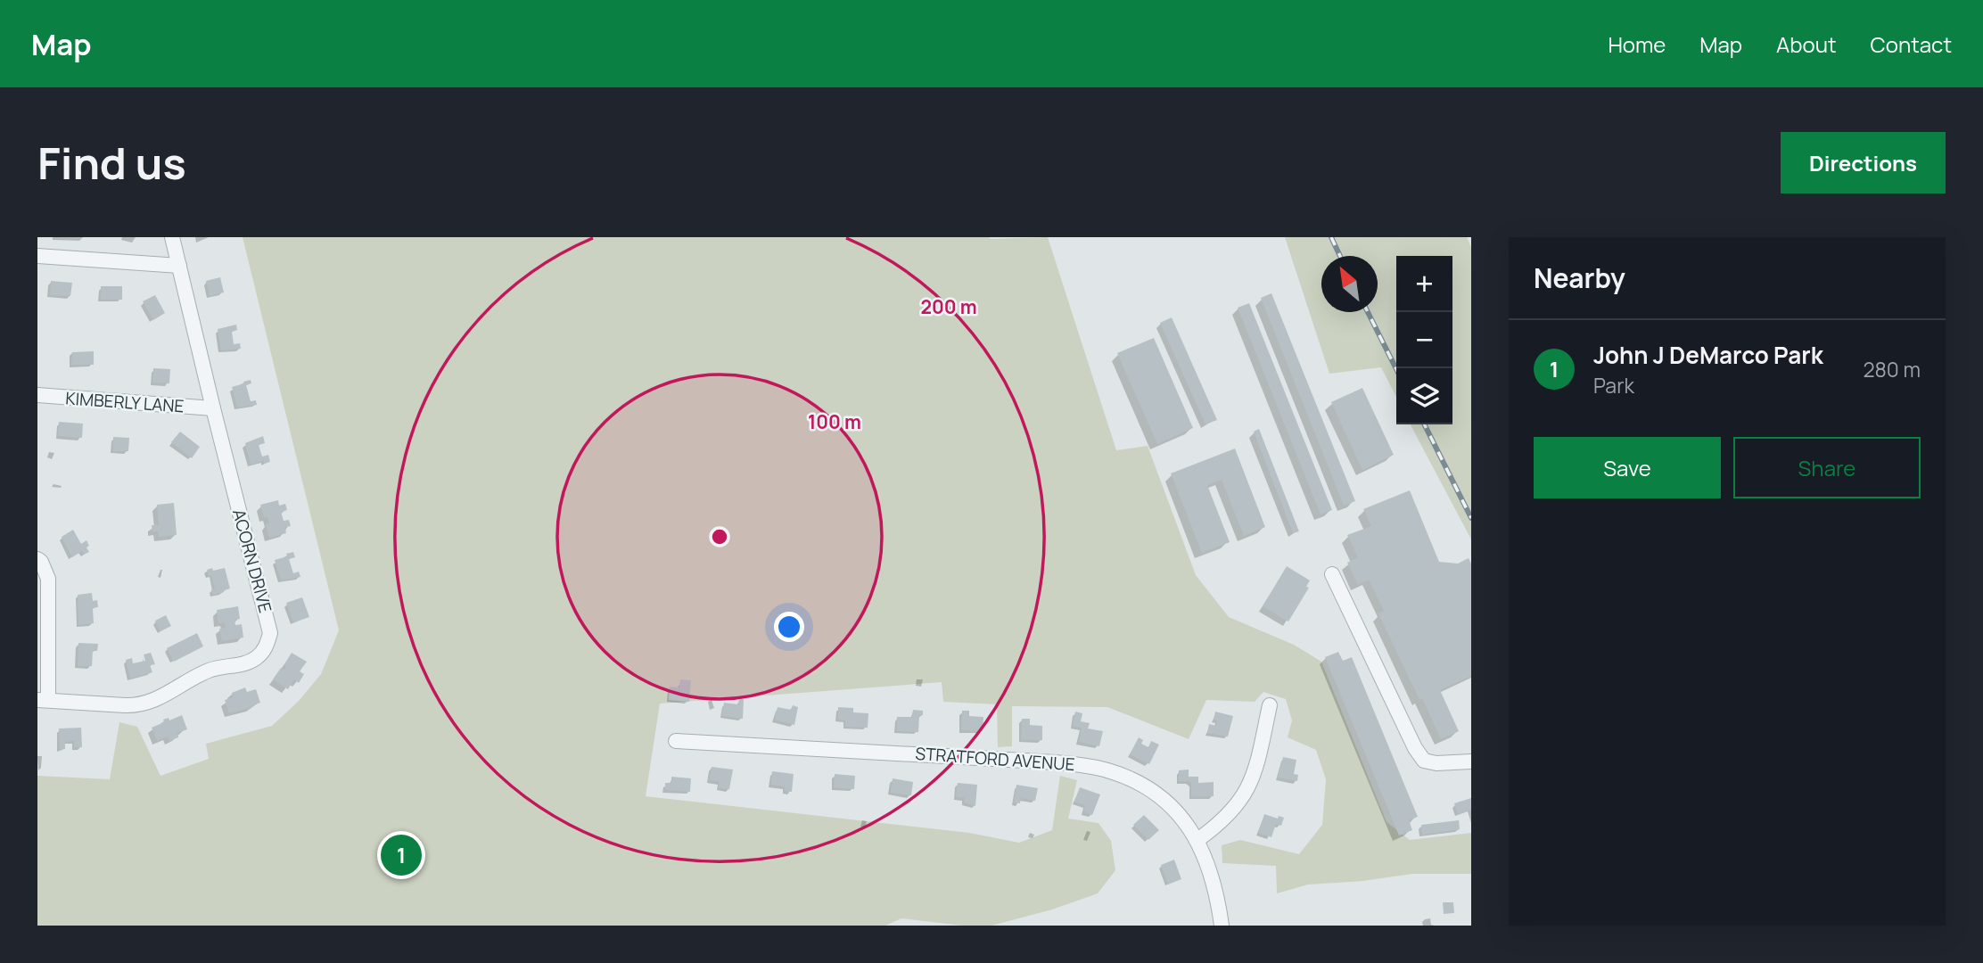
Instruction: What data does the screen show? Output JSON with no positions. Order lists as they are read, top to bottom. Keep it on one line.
{"streets":{"street":["KIMBERLY LANE","ACORN DRIVE","STRATFORD AVENUE"]},"crossings":[["KIMBERLY LANE","ACORN DRIVE"]],"north":"top left","page":{"header":"Map","nav":["Home","Map","About","Contact"],"buttons":["Directions",["Save","Share"]],"title":"Find us","heading":"Nearby","map_buttons":["+","−"],"list":[{"mark":"1","name":"John J DeMarco Park","note":"Park","value":"280 m"}],"pins":"1"},"rings":["200 m","100 m"]}
